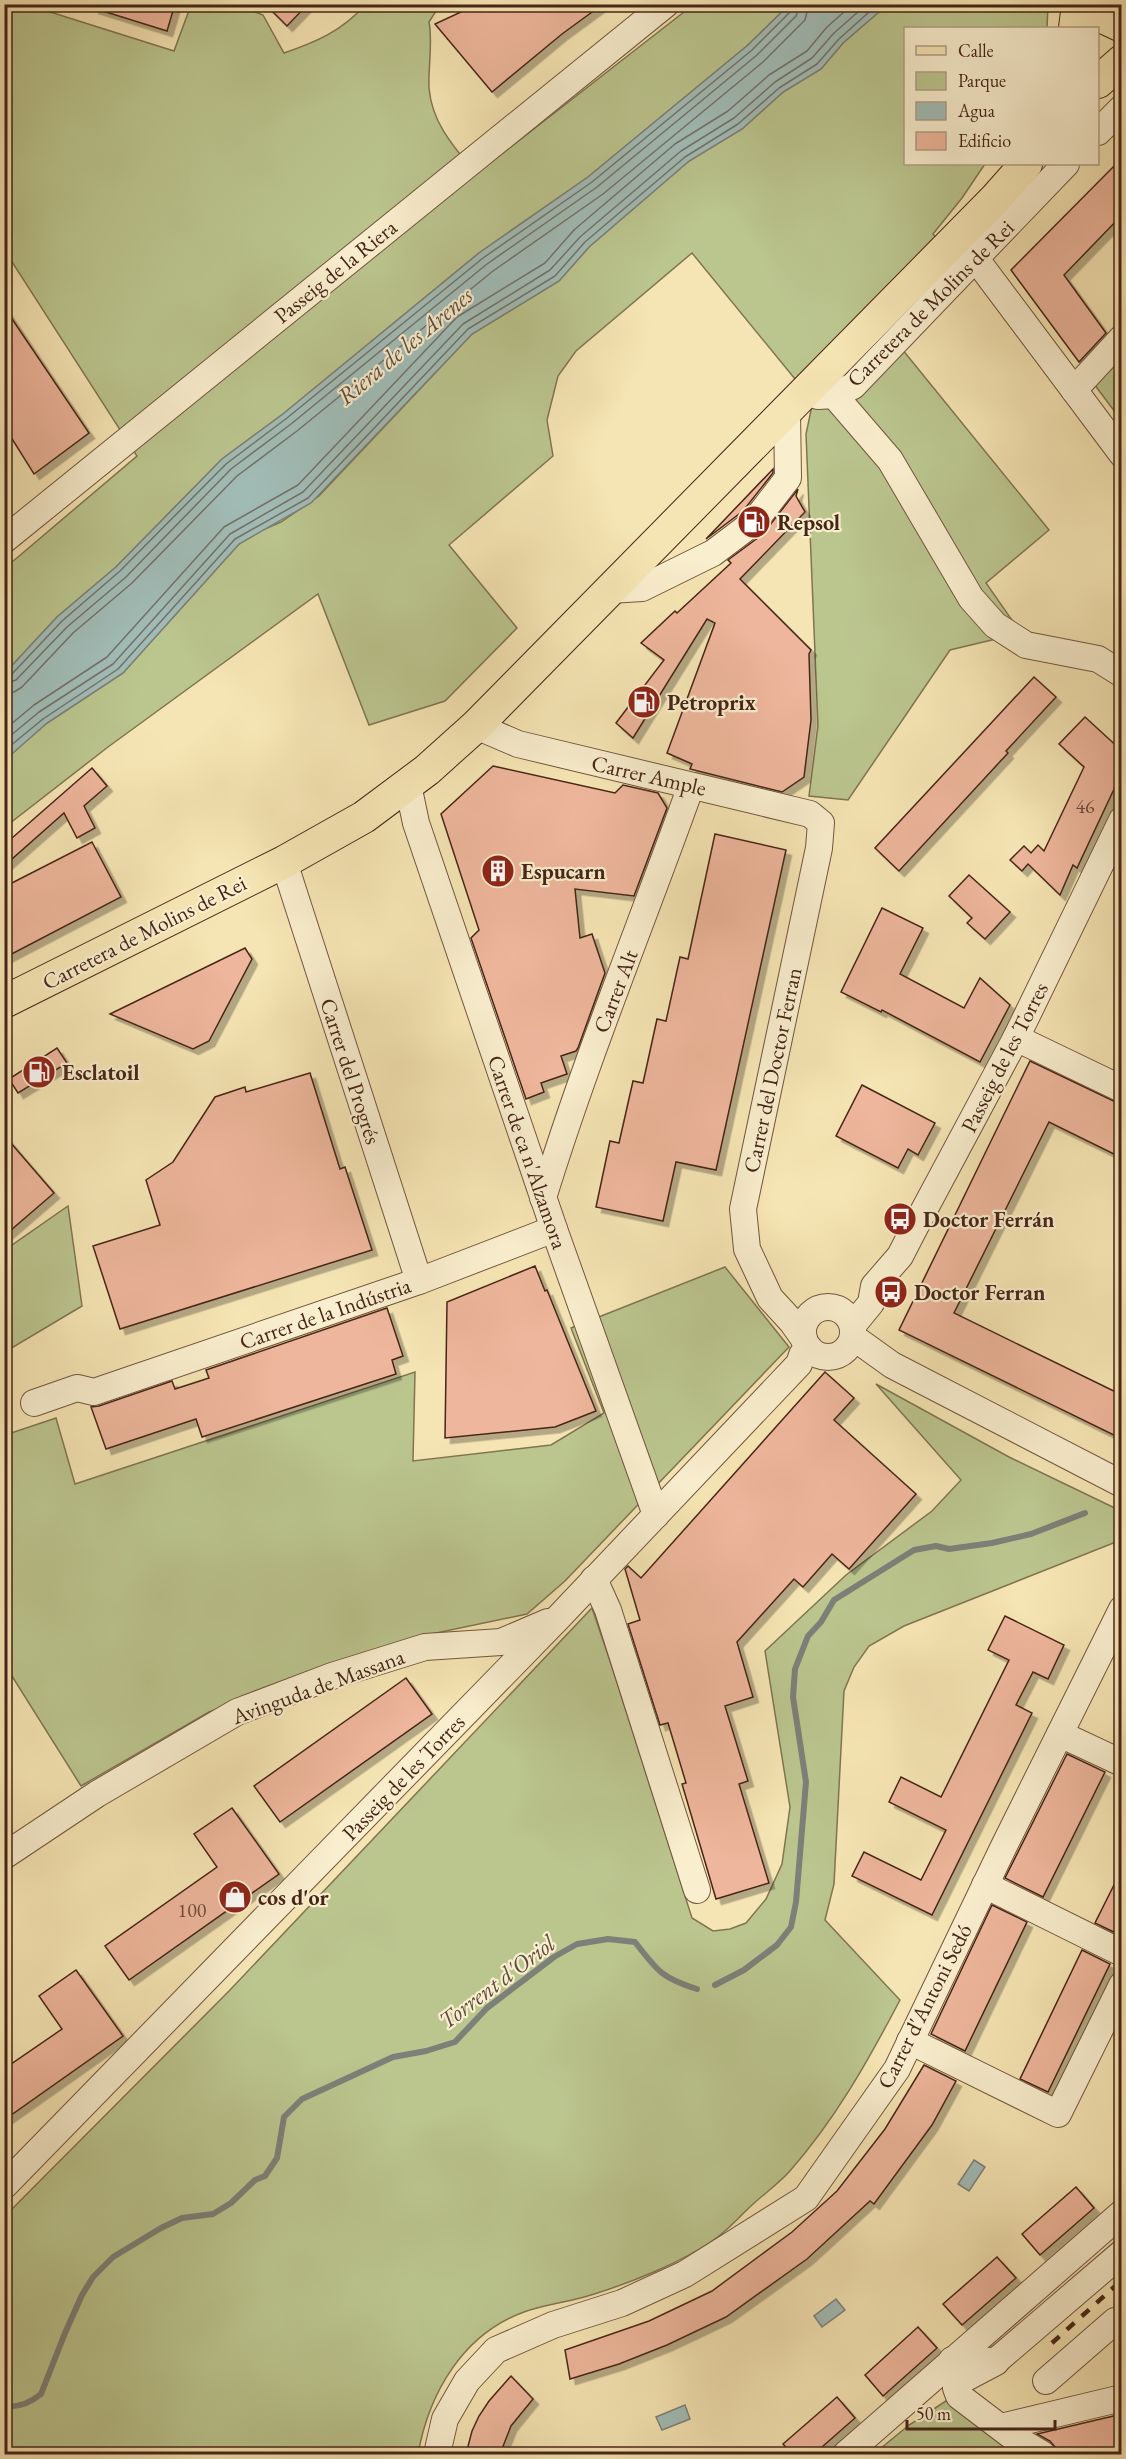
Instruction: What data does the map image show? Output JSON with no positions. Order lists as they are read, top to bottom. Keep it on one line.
{"streets":{"main road":["Carretera de Molins de Rei"],"street":["Passeig de la Riera","Carrer Ample","Carrer Alt","Passeig de les Torres","Carrer del Doctor Ferran","Carrer del Progrés","Carrer de ca n'Alzamora","Carrer de la Indústria","Avinguda de Massana","Carrer d'Antoni Sedó"]},"crossings":[["Carretera de Molins de Rei","Carrer Ample"],["Carretera de Molins de Rei","Carrer del Progrés"],["Carretera de Molins de Rei","Carrer de ca n'Alzamora"],["Carrer Ample","Carrer Alt"],["Carrer Ample","Carrer del Doctor Ferran"],["Carrer Alt","Carrer de ca n'Alzamora"],["Passeig de les Torres","Carrer del Doctor Ferran"],["Passeig de les Torres","Carrer de ca n'Alzamora"],["Passeig de les Torres","Avinguda de Massana"],["Carrer del Progrés","Carrer de la Indústria"],["Carrer de ca n'Alzamora","Carrer de la Indústria"]],"water":["Riera de les Arenes","Torrent d'Oriol"],"places":{"fuel station":["Repsol","Petroprix","Esclatoil"],"building":["Espucarn"],"bus stop":["Doctor Ferrán","Doctor Ferran"],"shop":["cos d'or"]},"house_numbers":["46","100"],"legend":["Calle","Parque","Agua","Edificio"],"scale_bar":"50 m"}
